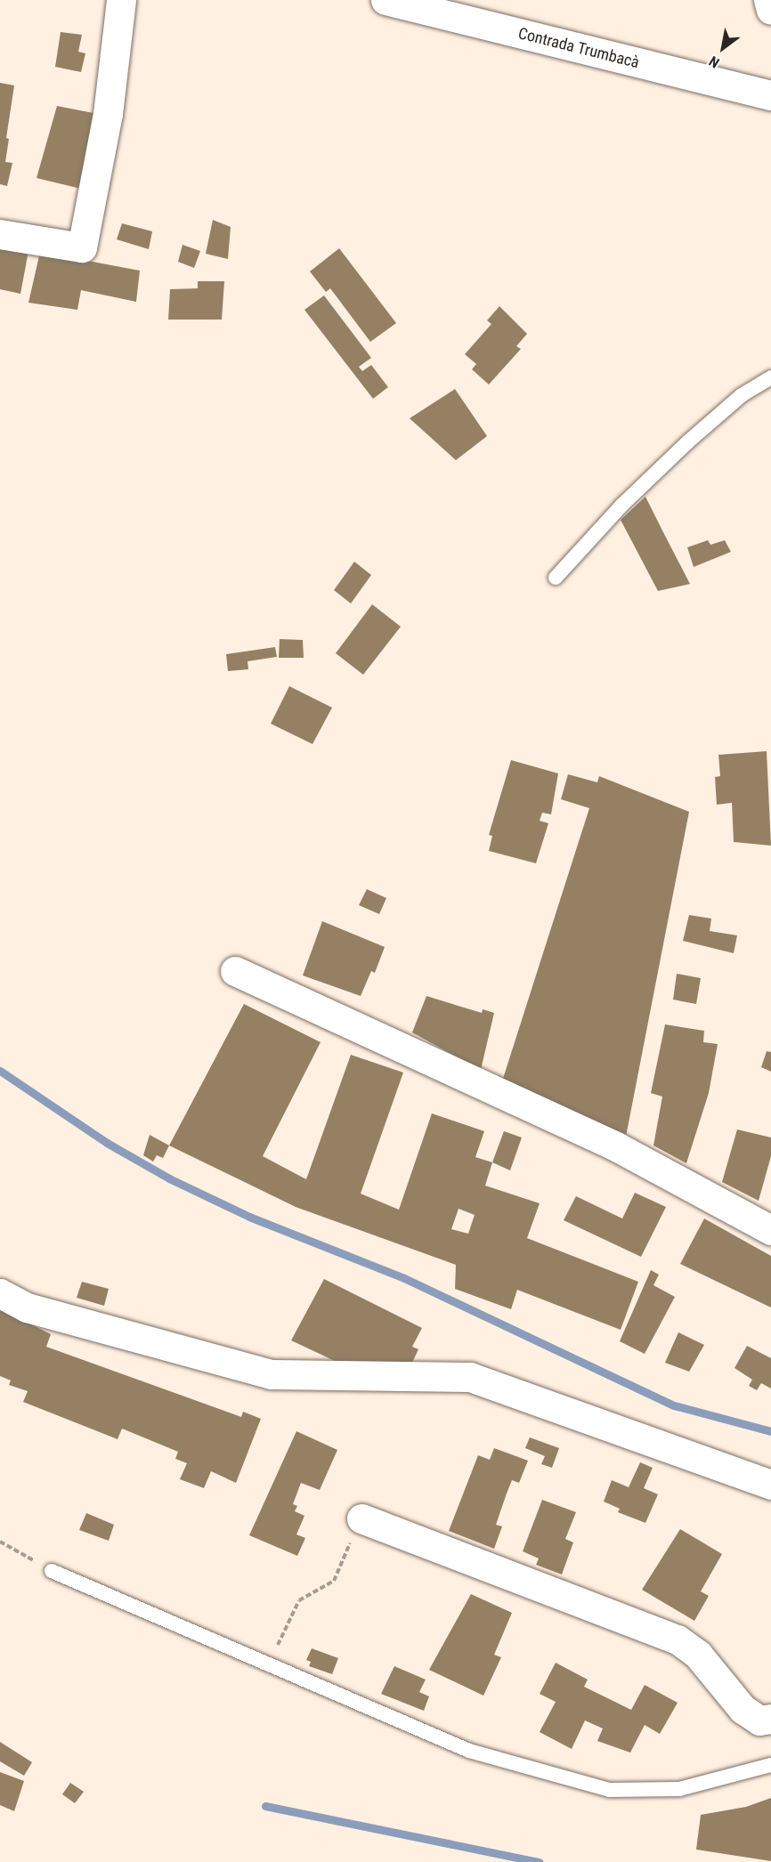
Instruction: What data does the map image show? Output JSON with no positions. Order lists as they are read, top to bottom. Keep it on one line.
{"streets":{"street":["Contrada Trumbacà"]},"north":"bottom left"}
